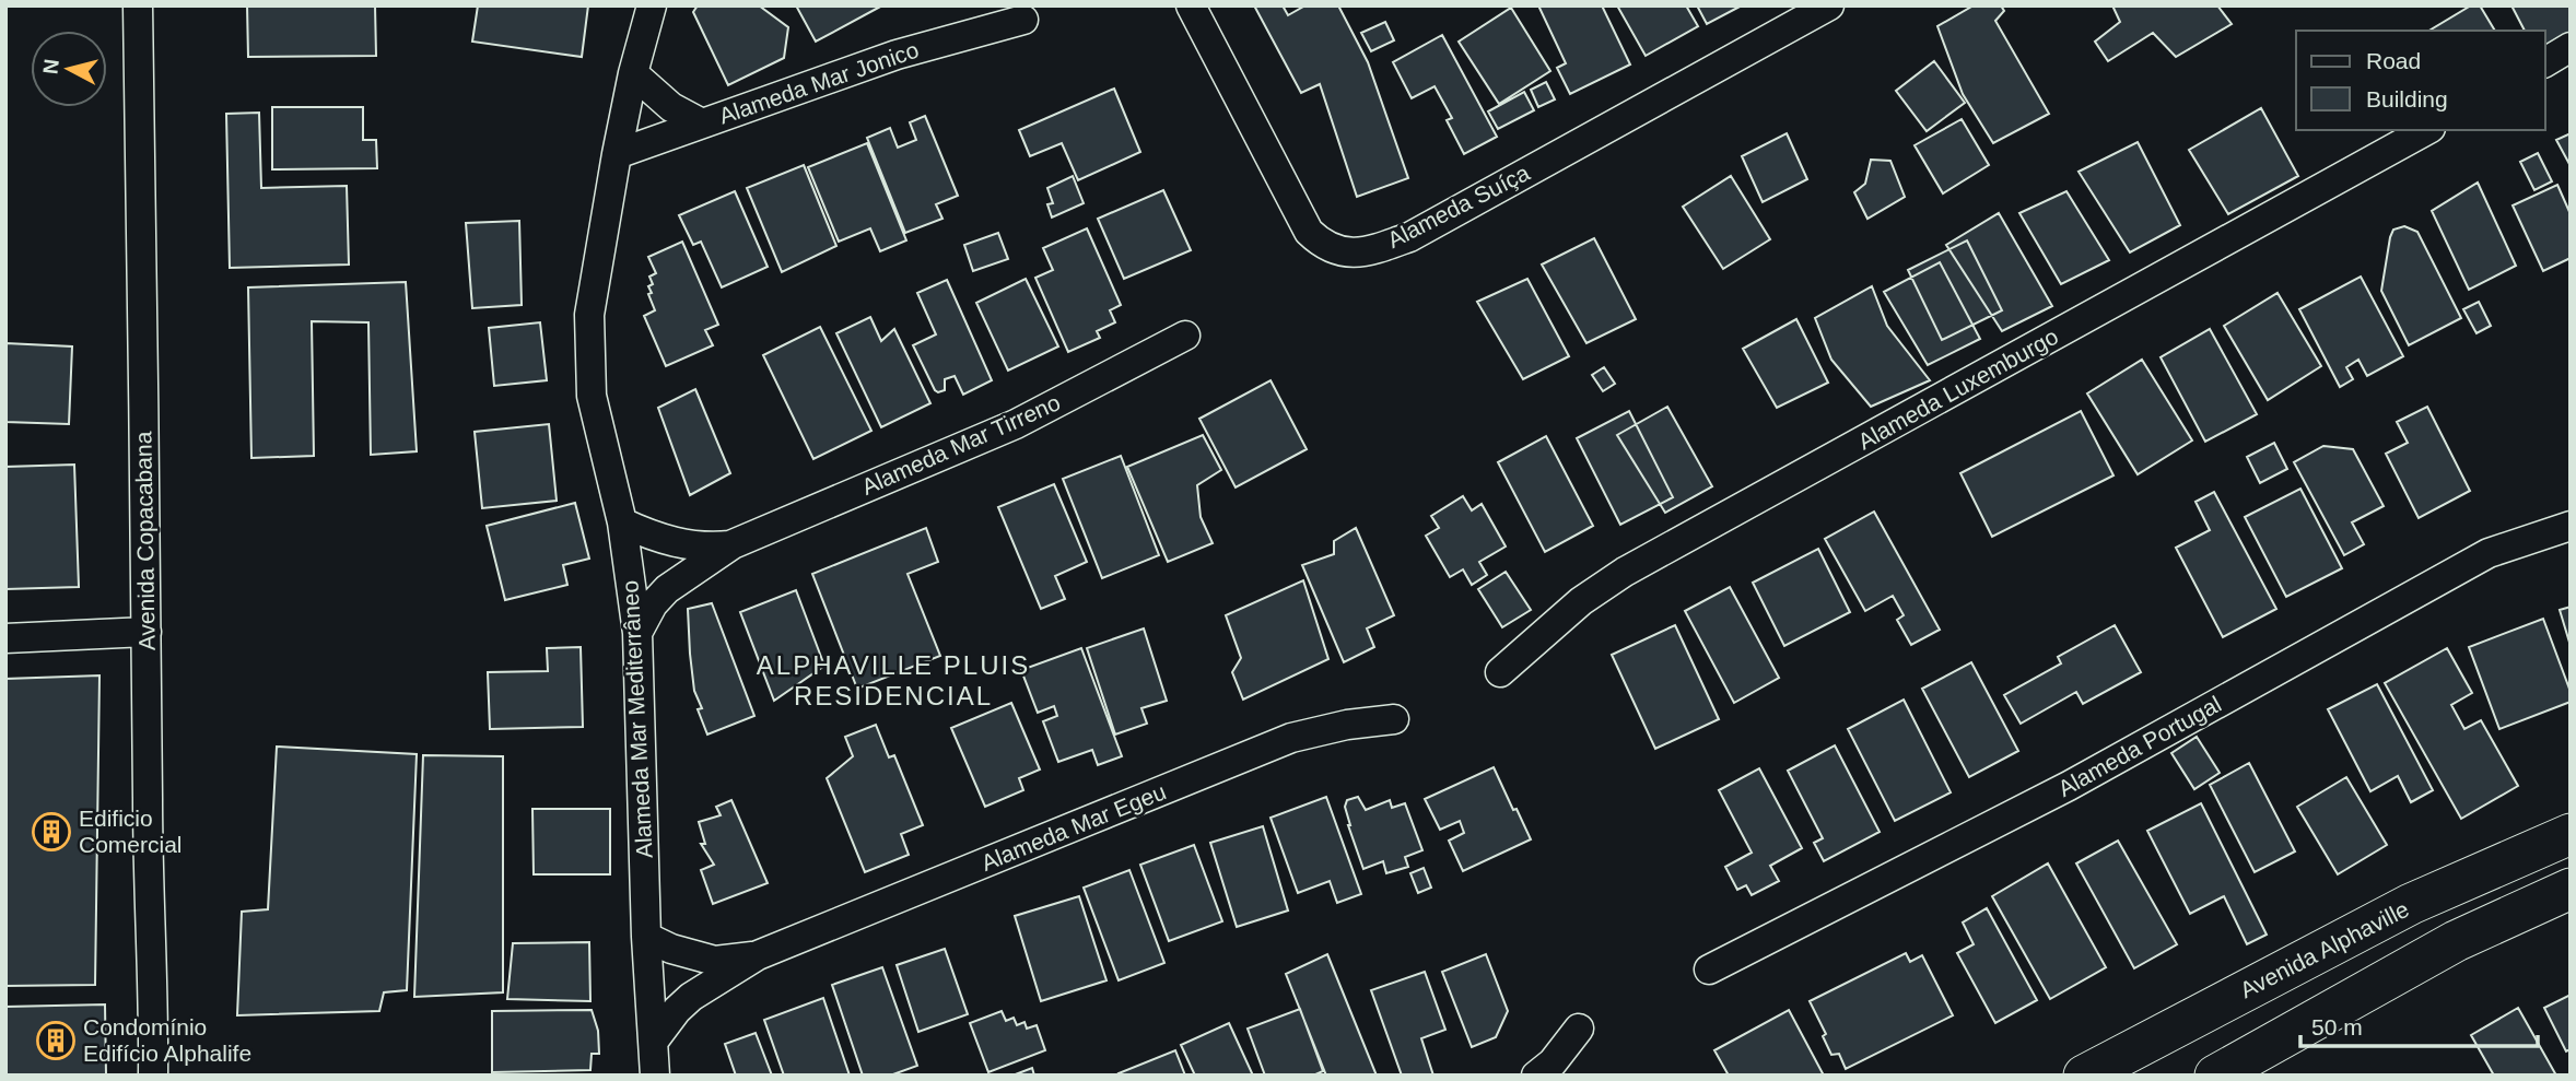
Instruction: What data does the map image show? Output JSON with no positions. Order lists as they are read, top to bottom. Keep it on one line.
{"streets":{"main road":["Avenida Alphaville"],"street":["Alameda Mar Jonico","Alameda Suíça","Alameda Luxemburgo","Alameda Mar Tirreno","Avenida Copacabana","Alameda Mar Mediterrâneo","Alameda Portugal","Alameda Mar Egeu"]},"crossings":[["Alameda Mar Jonico","Alameda Mar Mediterrâneo"],["Alameda Mar Tirreno","Alameda Mar Mediterrâneo"],["Alameda Mar Mediterrâneo","Alameda Mar Egeu"]],"districts":["ALPHAVILLE PLUIS RESIDENCIAL"],"places":{"building":["Edificio Comercial","Condomínio Edifício Alphalife"]},"legend":["Road","Building"],"scale_bar":"50 m","north":"left"}
